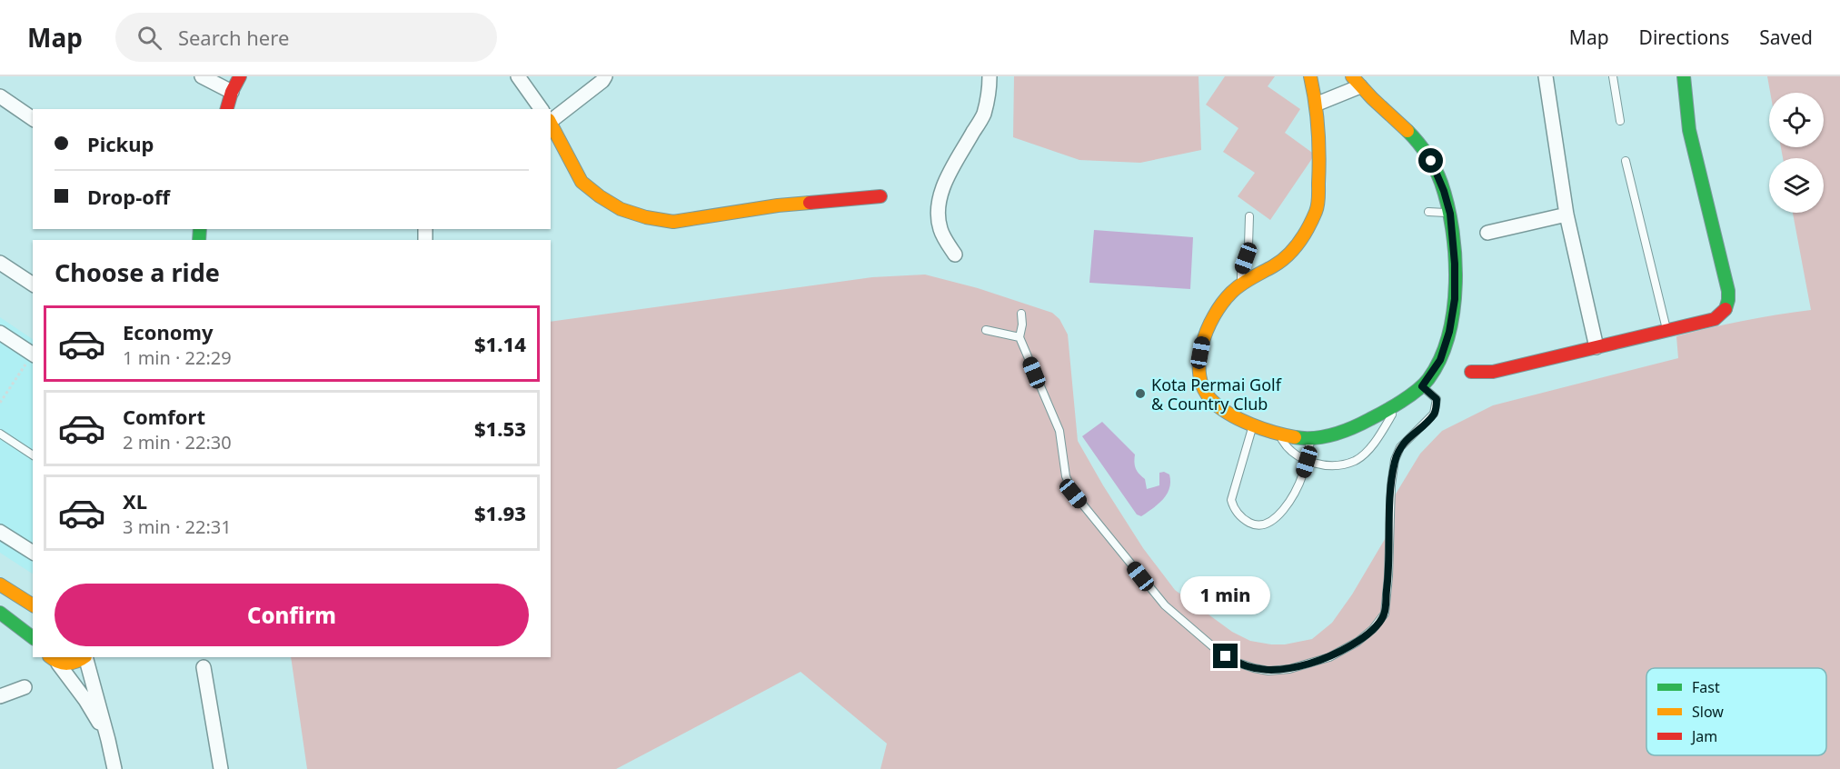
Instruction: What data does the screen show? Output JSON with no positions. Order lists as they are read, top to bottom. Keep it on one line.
{"places":["Kota Permai Golf & Country Club"],"legend":["Fast","Slow","Jam"],"page":{"header":"Map","search":"Search here","nav":["Map","Directions","Saved"],"banner":["Pickup","Drop-off"],"heading":"Choose a ride","list":[{"name":"Economy","note":"1 min · 22:29","value":"$1.14"},{"name":"Comfort","note":"2 min · 22:30","value":"$1.53"},{"name":"XL","note":"3 min · 22:31","value":"$1.93"}],"buttons":"Confirm","bubble":"1 min"}}
